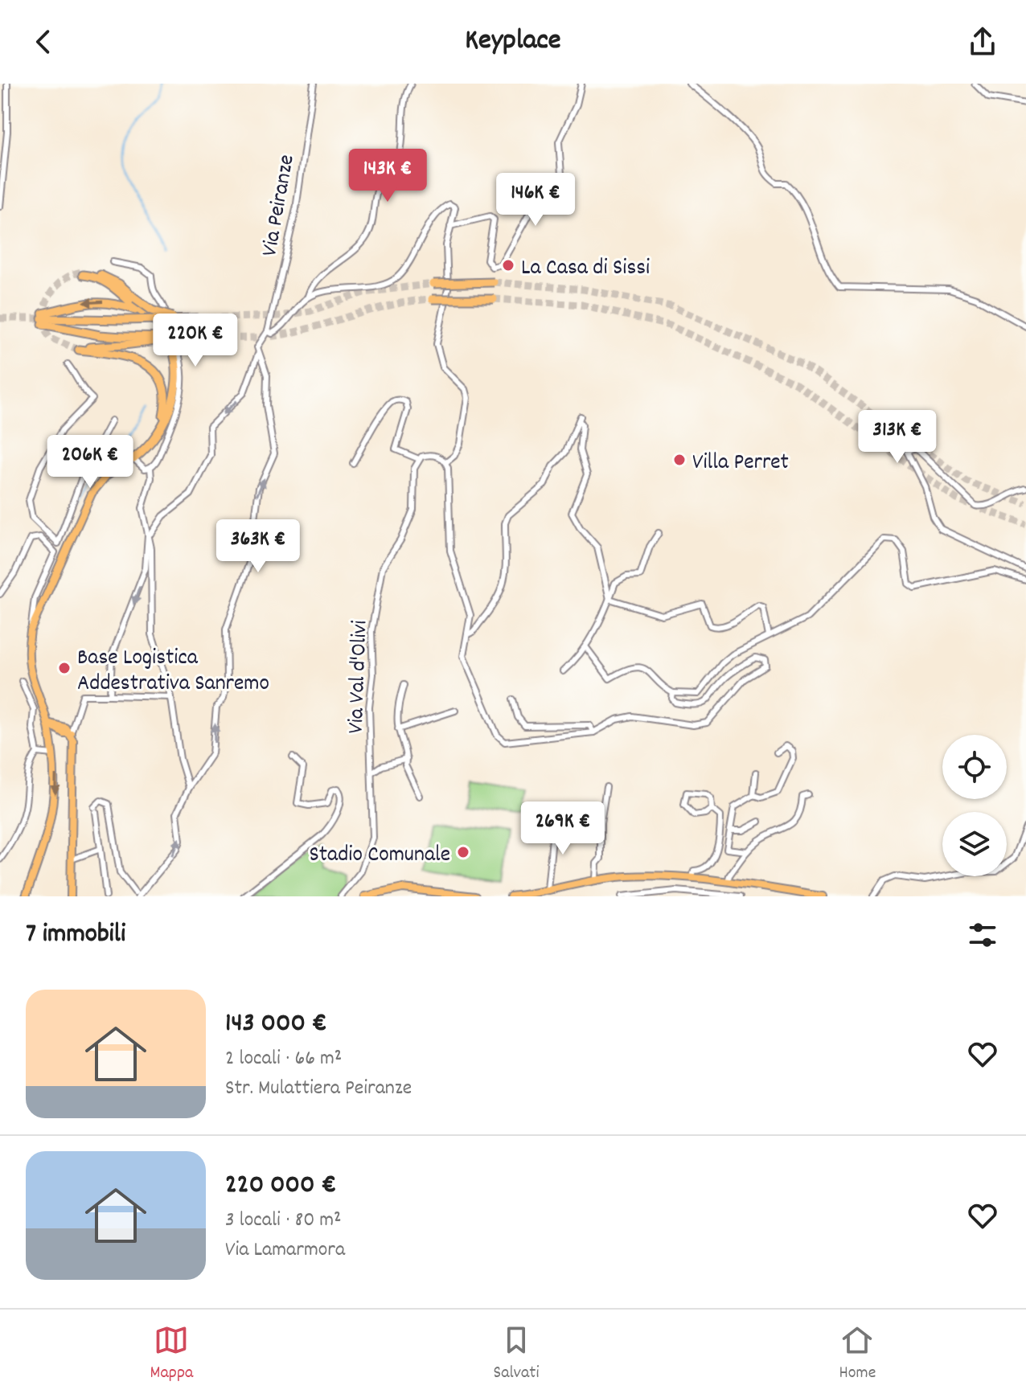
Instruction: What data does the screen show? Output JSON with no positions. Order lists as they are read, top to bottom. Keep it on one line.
{"streets":{"street":["Via Peiranze","Via Val d'Olivi"]},"one_way":["Via Peiranze"],"places":["La Casa di Sissi","Villa Perret","Base Logistica Addestrativa Sanremo","Stadio Comunale"],"page":{"header":"Keyplace","price":["143K €","146K €","220K €","313K €","206K €","363K €","269K €"],"heading":"7 immobili","list":[{"name":"143 000 €","note":"2 locali · 66 m² · Str. Mulattiera Peiranze"},{"name":"220 000 €","note":"3 locali · 80 m² · Via Lamarmora"}],"tabs":["Mappa","Salvati","Home"]}}
